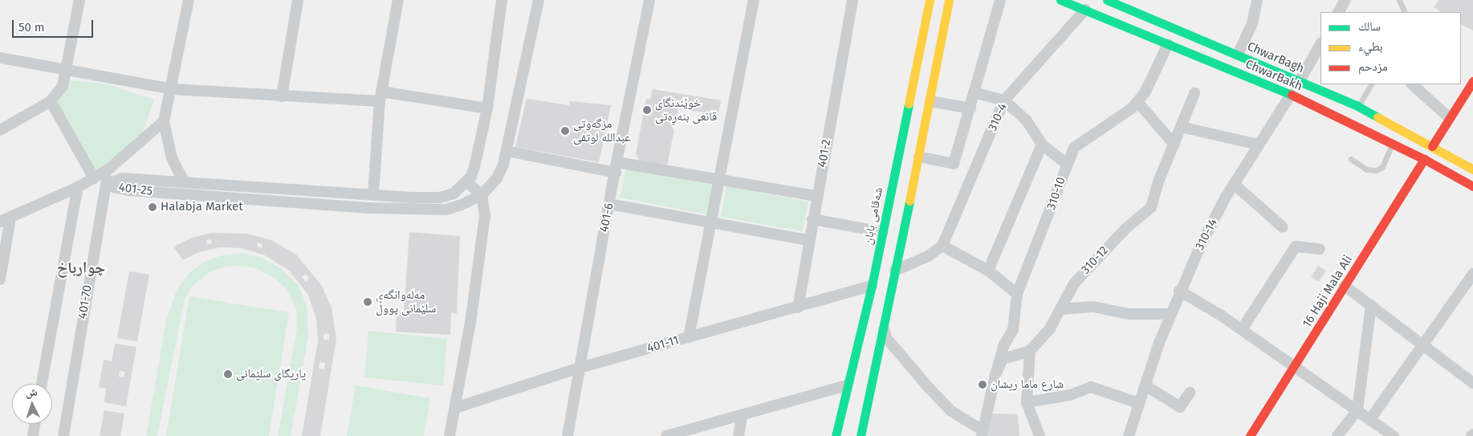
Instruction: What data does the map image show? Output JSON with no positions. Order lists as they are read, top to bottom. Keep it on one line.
{"streets":{"main road":["ChwarBagh","ChwarBakh","شەقامی بابان","16 Haji Mala Ali"],"street":["310-4","401-2","401-25","310-10","401-6","310-14","310-12","401-70","401-11"]},"crossings":[["ChwarBakh","310-4"],["ChwarBakh","310-10"],["ChwarBakh","310-14"],["ChwarBakh","16 Haji Mala Ali"],["401-2","401-11"],["401-25","401-70"],["شەقامی بابان","401-11"],["401-6","401-11"]],"districts":["چوارباخ"],"places":["خوێندنگای قانعی بنەڕەتی","مزگەوتی عبداللە لوتفی","Halabja Market","مەلەوانگەی سلێمانی پووڵ","یاریگای سلێمانی","شارع ماما ريشان"],"legend":["سالك","بطيء","مزدحم"],"scale_bar":"50 m","north":"top"}
